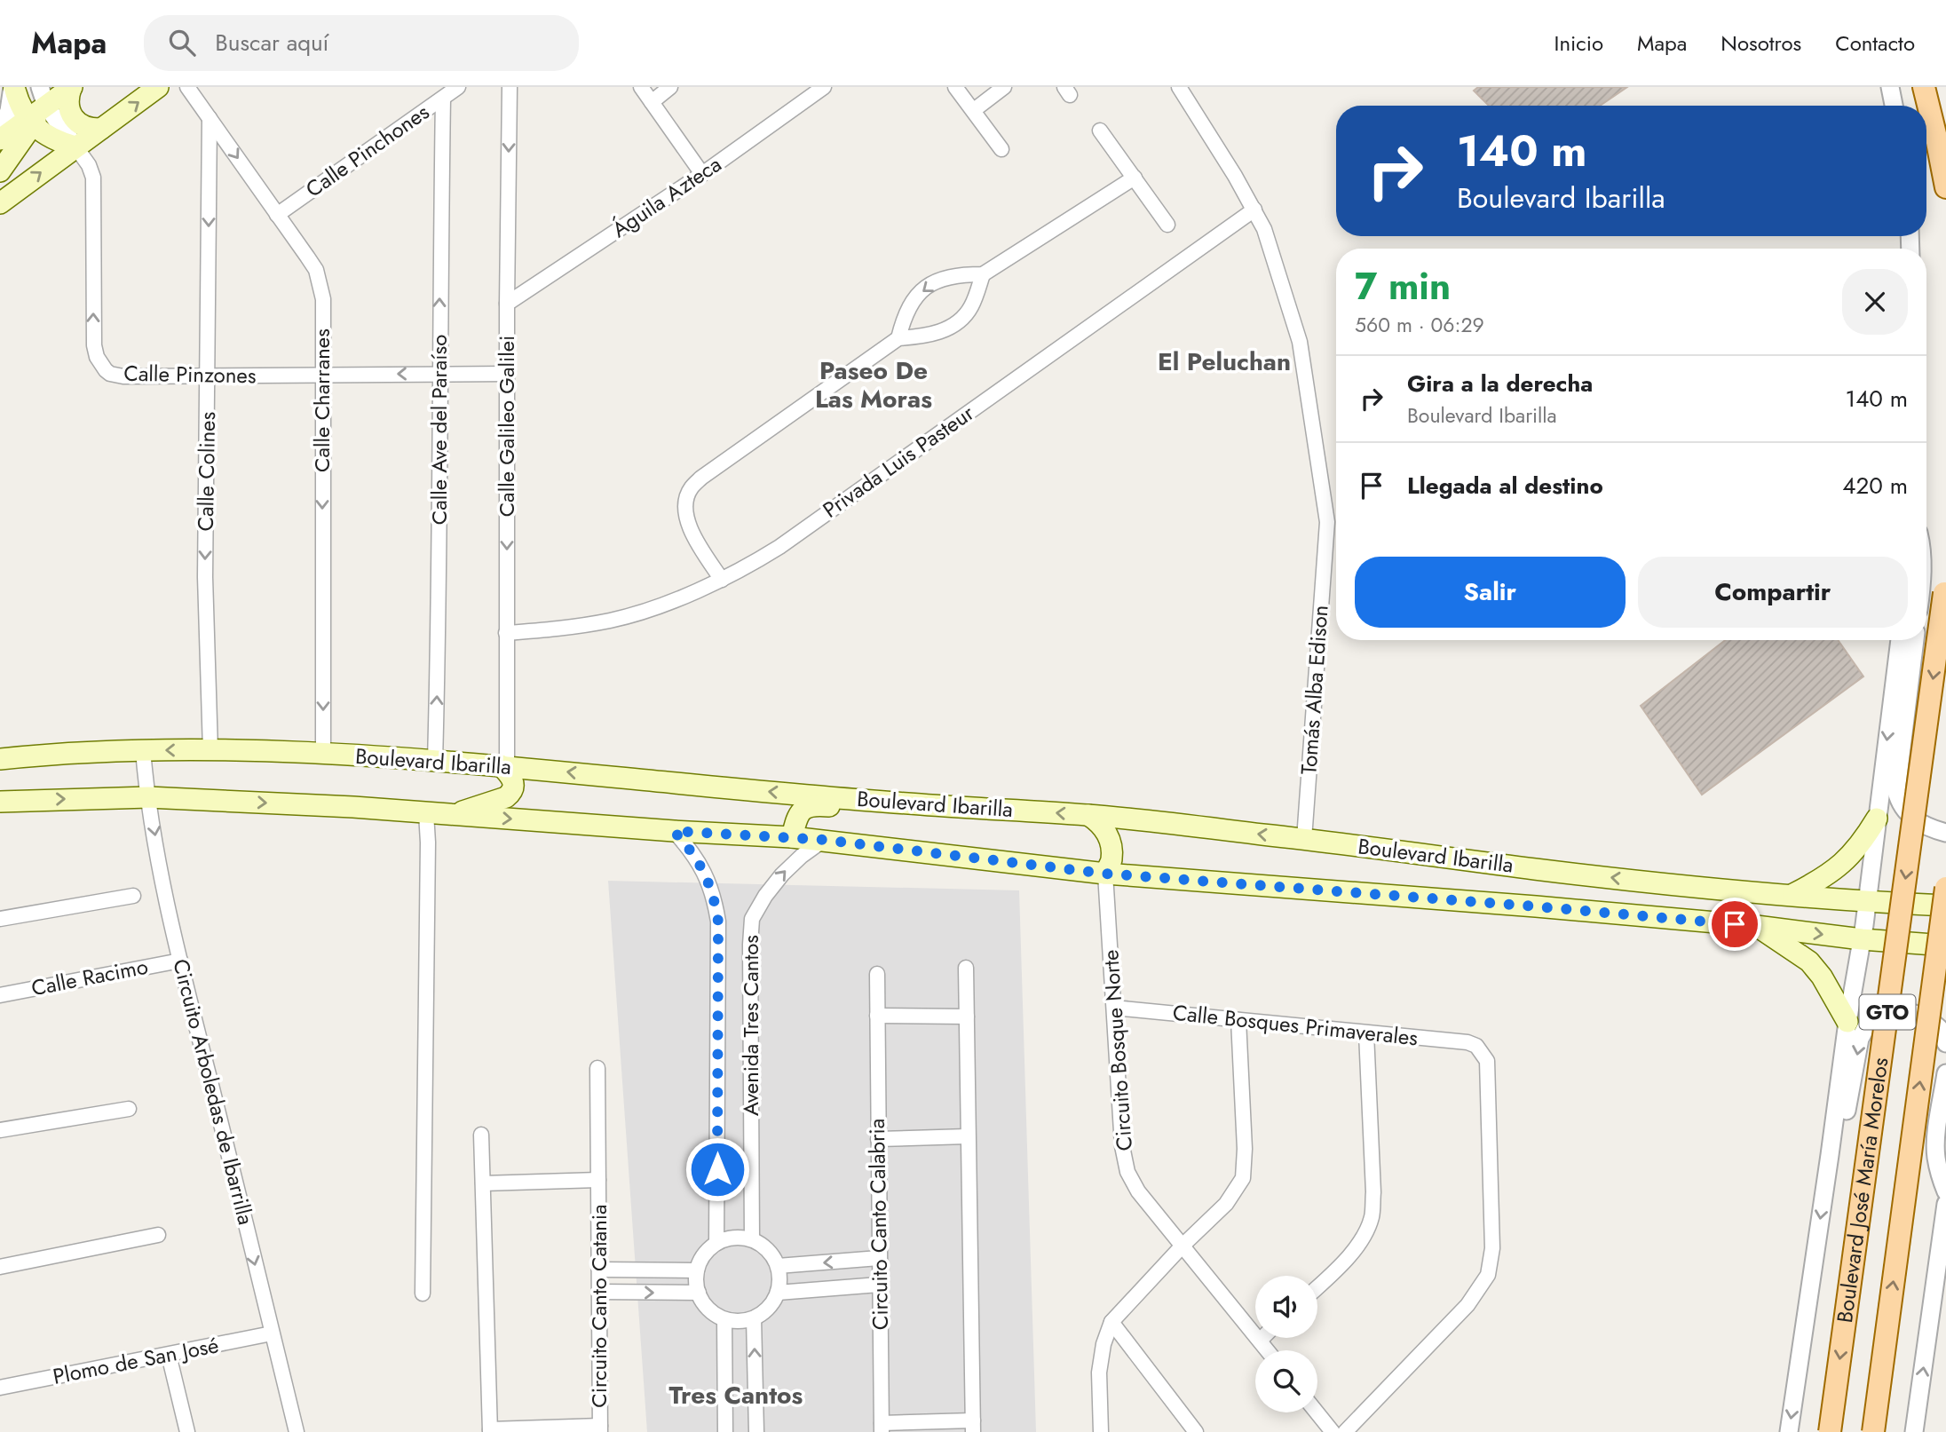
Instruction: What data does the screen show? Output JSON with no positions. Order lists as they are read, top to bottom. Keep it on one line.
{"streets":{"main road":["Boulevard Ibarilla","GTO","Boulevard José María Morelos"],"street":["Calle Pinchones","Águila Azteca","Calle Pinzones","Calle Charranes","Calle Galileo Galilei","Calle Ave del Paraíso","Privada Luis Pasteur","Calle Colines","Tomás Alba Edison","Calle Racimo","Avenida Tres Cantos","Calle Bosques Primaverales","Circuito Bosque Norte","Circuito Arboledas de Ibarrilla","Circuito Canto Calabria","Circuito Canto Catania","Plomo de San José"]},"crossings":[["Calle Pinchones","Calle Charranes"],["Calle Pinchones","Calle Ave del Paraíso"],["Águila Azteca","Calle Galileo Galilei"],["Calle Pinzones","Calle Charranes"],["Calle Pinzones","Calle Galileo Galilei"],["Calle Pinzones","Calle Ave del Paraíso"],["Calle Pinzones","Calle Colines"],["Calle Charranes","Calle Colines"],["Calle Charranes","Boulevard Ibarilla"],["Calle Galileo Galilei","Privada Luis Pasteur"],["Calle Galileo Galilei","Boulevard Ibarilla"],["Calle Ave del Paraíso","Boulevard Ibarilla"],["Privada Luis Pasteur","Tomás Alba Edison"],["Calle Colines","Boulevard Ibarilla"],["Tomás Alba Edison","Boulevard Ibarilla"],["Boulevard Ibarilla","Avenida Tres Cantos"],["Boulevard Ibarilla","Circuito Bosque Norte"],["Boulevard Ibarilla","Circuito Arboledas de Ibarrilla"],["Calle Racimo","Circuito Arboledas de Ibarrilla"],["Calle Bosques Primaverales","Circuito Bosque Norte"],["Circuito Arboledas de Ibarrilla","Plomo de San José"]],"one_way":["Calle Charranes","Calle Galileo Galilei","Calle Ave del Paraíso","Calle Colines","Circuito Arboledas de Ibarrilla"],"districts":["El Peluchan","Paseo De Las Moras","Tres Cantos"],"page":{"header":"Mapa","search":"Buscar aquí","nav":["Inicio","Mapa","Nosotros","Contacto"],"turn":["140 m","Boulevard Ibarilla"],"heading":["7 min","560 m · 06:29"],"list":[{"name":"Gira a la derecha","note":"Boulevard Ibarilla","value":"140 m"},{"name":"Llegada al destino","value":"420 m"}],"buttons":["Salir","Compartir"]}}
